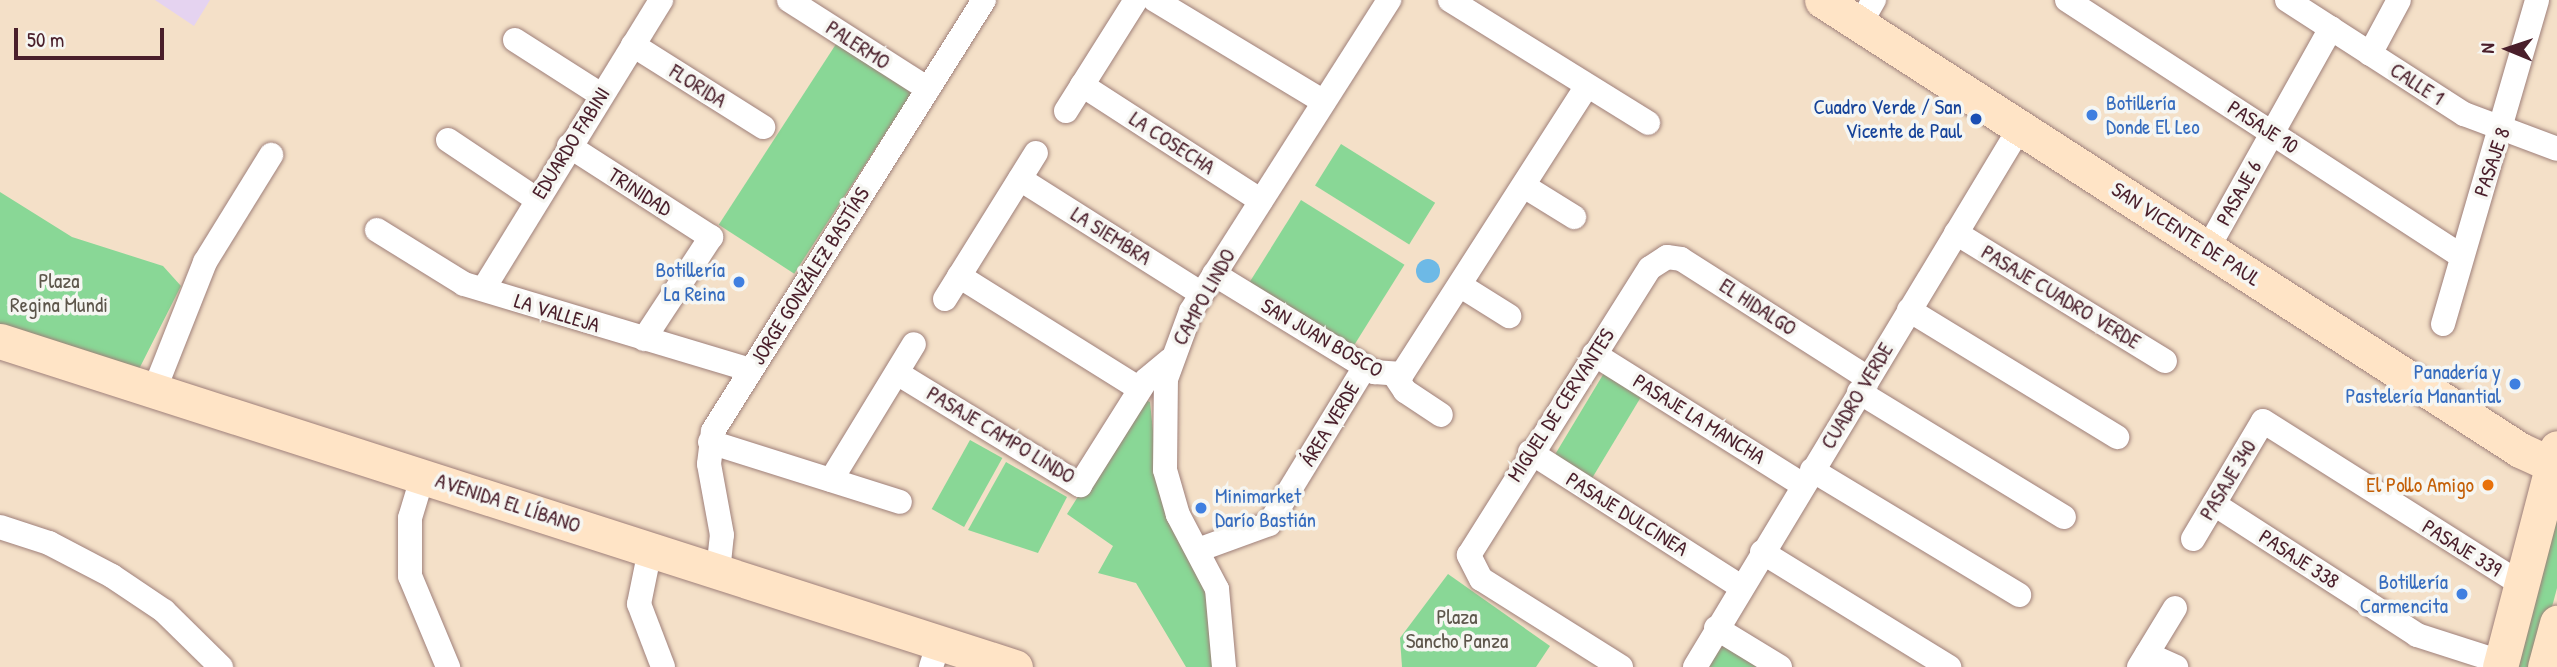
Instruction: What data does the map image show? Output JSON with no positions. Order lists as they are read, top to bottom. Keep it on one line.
{"streets":{"main road":["SAN VICENTE DE PAUL","AVENIDA EL LÍBANO"],"street":["PALERMO","CALLE 1","FLORIDA","PASAJE 10","EDUARDO FABINI","LA COSECHA","PASAJE 8","TRINIDAD","PASAJE 6","LA SIEMBRA","JORGE GONZÁLEZ BASTÍAS","CAMPO LINDO","PASAJE CUADRO VERDE","EL HIDALGO","LA VALLEJA","SAN JUAN BOSCO","CUADRO VERDE","MIGUEL DE CERVANTES","PASAJE LA MANCHA","ÁREA VERDE","PASAJE CAMPO LINDO","PASAJE 340","PASAJE DULCINEA","PASAJE 339","PASAJE 338"]},"crossings":[["PALERMO","JORGE GONZÁLEZ BASTÍAS"],["CALLE 1","PASAJE 8"],["CALLE 1","PASAJE 6"],["FLORIDA","EDUARDO FABINI"],["PASAJE 10","PASAJE 8"],["PASAJE 10","PASAJE 6"],["EDUARDO FABINI","TRINIDAD"],["EDUARDO FABINI","LA VALLEJA"],["LA COSECHA","CAMPO LINDO"],["TRINIDAD","LA VALLEJA"],["PASAJE 6","SAN VICENTE DE PAUL"],["SAN VICENTE DE PAUL","CUADRO VERDE"],["LA SIEMBRA","CAMPO LINDO"],["LA SIEMBRA","SAN JUAN BOSCO"],["JORGE GONZÁLEZ BASTÍAS","LA VALLEJA"],["CAMPO LINDO","SAN JUAN BOSCO"],["CAMPO LINDO","ÁREA VERDE"],["CAMPO LINDO","PASAJE CAMPO LINDO"],["PASAJE CUADRO VERDE","CUADRO VERDE"],["EL HIDALGO","CUADRO VERDE"],["EL HIDALGO","MIGUEL DE CERVANTES"],["SAN JUAN BOSCO","ÁREA VERDE"],["CUADRO VERDE","PASAJE LA MANCHA"],["CUADRO VERDE","PASAJE DULCINEA"],["MIGUEL DE CERVANTES","PASAJE LA MANCHA"],["MIGUEL DE CERVANTES","PASAJE DULCINEA"],["PASAJE 340","PASAJE 339"],["PASAJE 340","PASAJE 338"]],"parks":["Plaza Regina Mundi","Plaza Sancho Panza"],"places":["Botillería Donde El Leo","Cuadro Verde / San Vicente de Paul","Botillería La Reina","Panadería y Pastelería Manantial","El Pollo Amigo","Minimarket Darío Bastián","Botillería Carmencita"],"scale_bar":"50 m","north":"left"}
